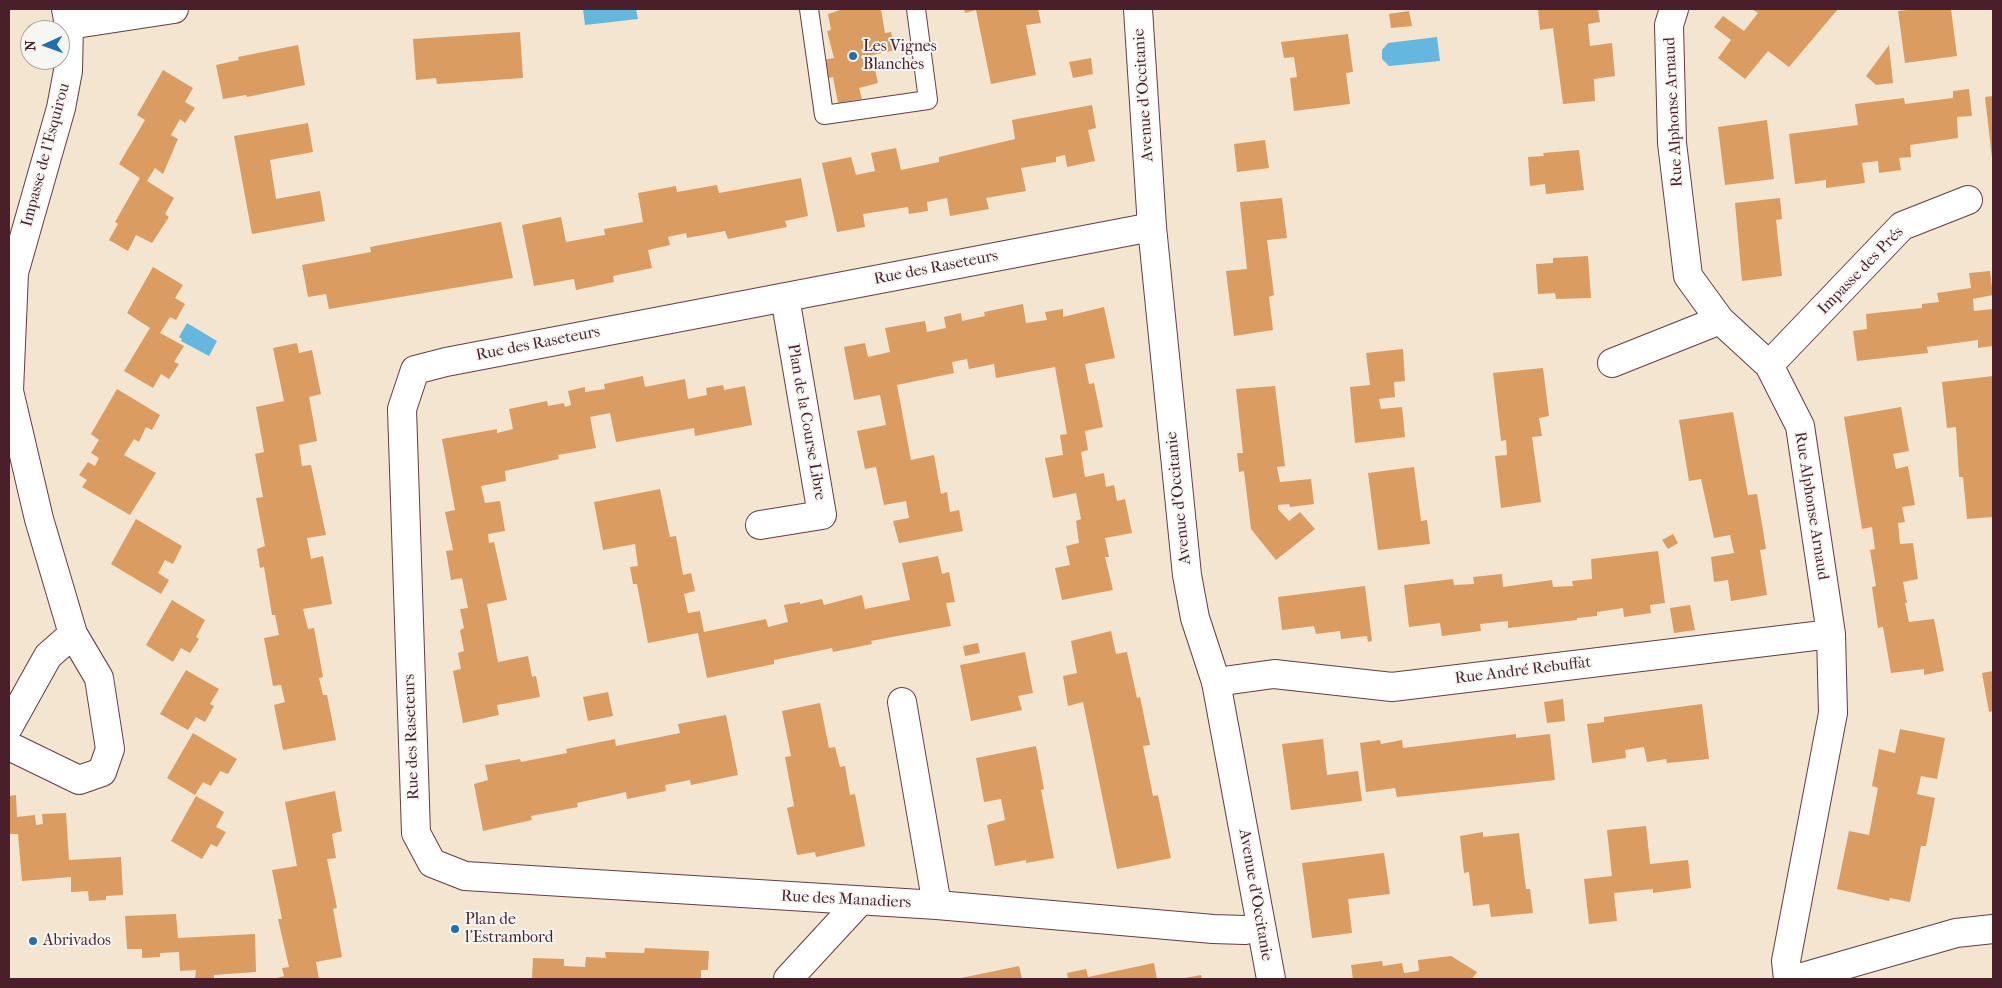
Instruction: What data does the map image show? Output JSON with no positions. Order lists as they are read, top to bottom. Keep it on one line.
{"streets":{"street":["Avenue d'Occitanie","Rue Alphonse Arnaud","Impasse de l'Esquirou","Rue des Raseteurs","Impasse des Prés","Plan de la Course Libre","Rue André Rebuffat","Rue des Manadiers"]},"crossings":[["Avenue d'Occitanie","Rue des Raseteurs"],["Avenue d'Occitanie","Rue André Rebuffat"],["Avenue d'Occitanie","Rue des Manadiers"],["Rue Alphonse Arnaud","Impasse des Prés"],["Rue Alphonse Arnaud","Rue André Rebuffat"],["Rue des Raseteurs","Plan de la Course Libre"],["Rue des Raseteurs","Rue des Manadiers"]],"places":["Les Vignes Blanches","Plan de l'Estrambord","Abrivados"],"north":"left"}
